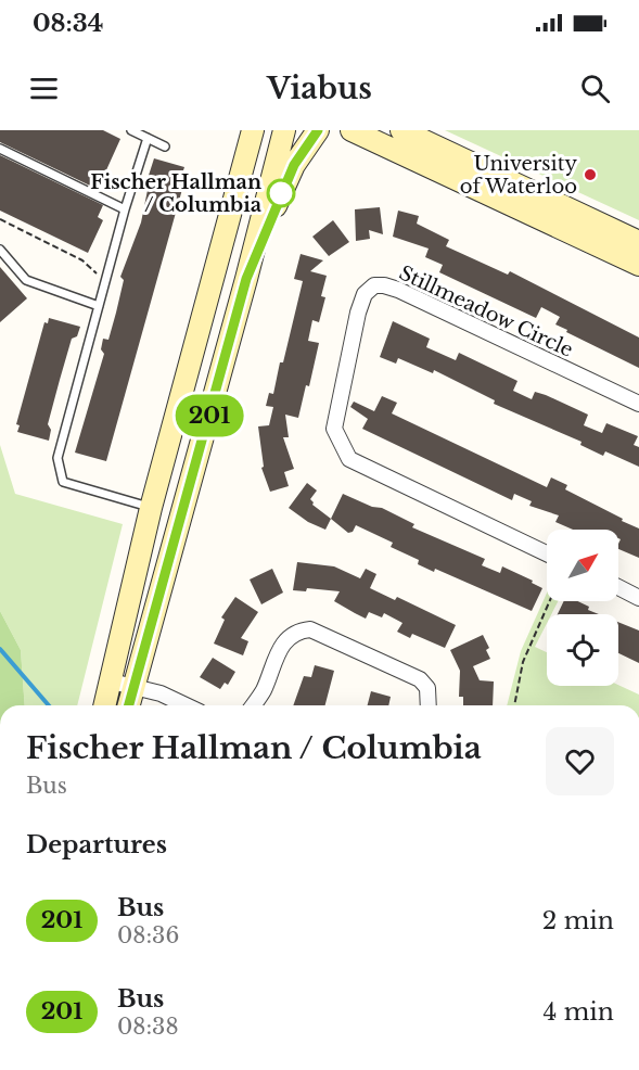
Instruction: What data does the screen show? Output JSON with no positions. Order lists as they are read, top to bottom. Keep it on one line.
{"streets":{"street":["Stillmeadow Circle"]},"places":["University of Waterloo","Fischer Hallman / Columbia"],"lines":["bus line 201"],"north":"top right","page":{"status":"08:34","header":"Viabus","on_map":"201","heading":[["Fischer Hallman / Columbia","Bus"],"Departures"],"list":[{"mark":"201","name":"Bus","note":"08:36","value":"2 min"},{"mark":"201","name":"Bus","note":"08:38","value":"4 min"}]}}
